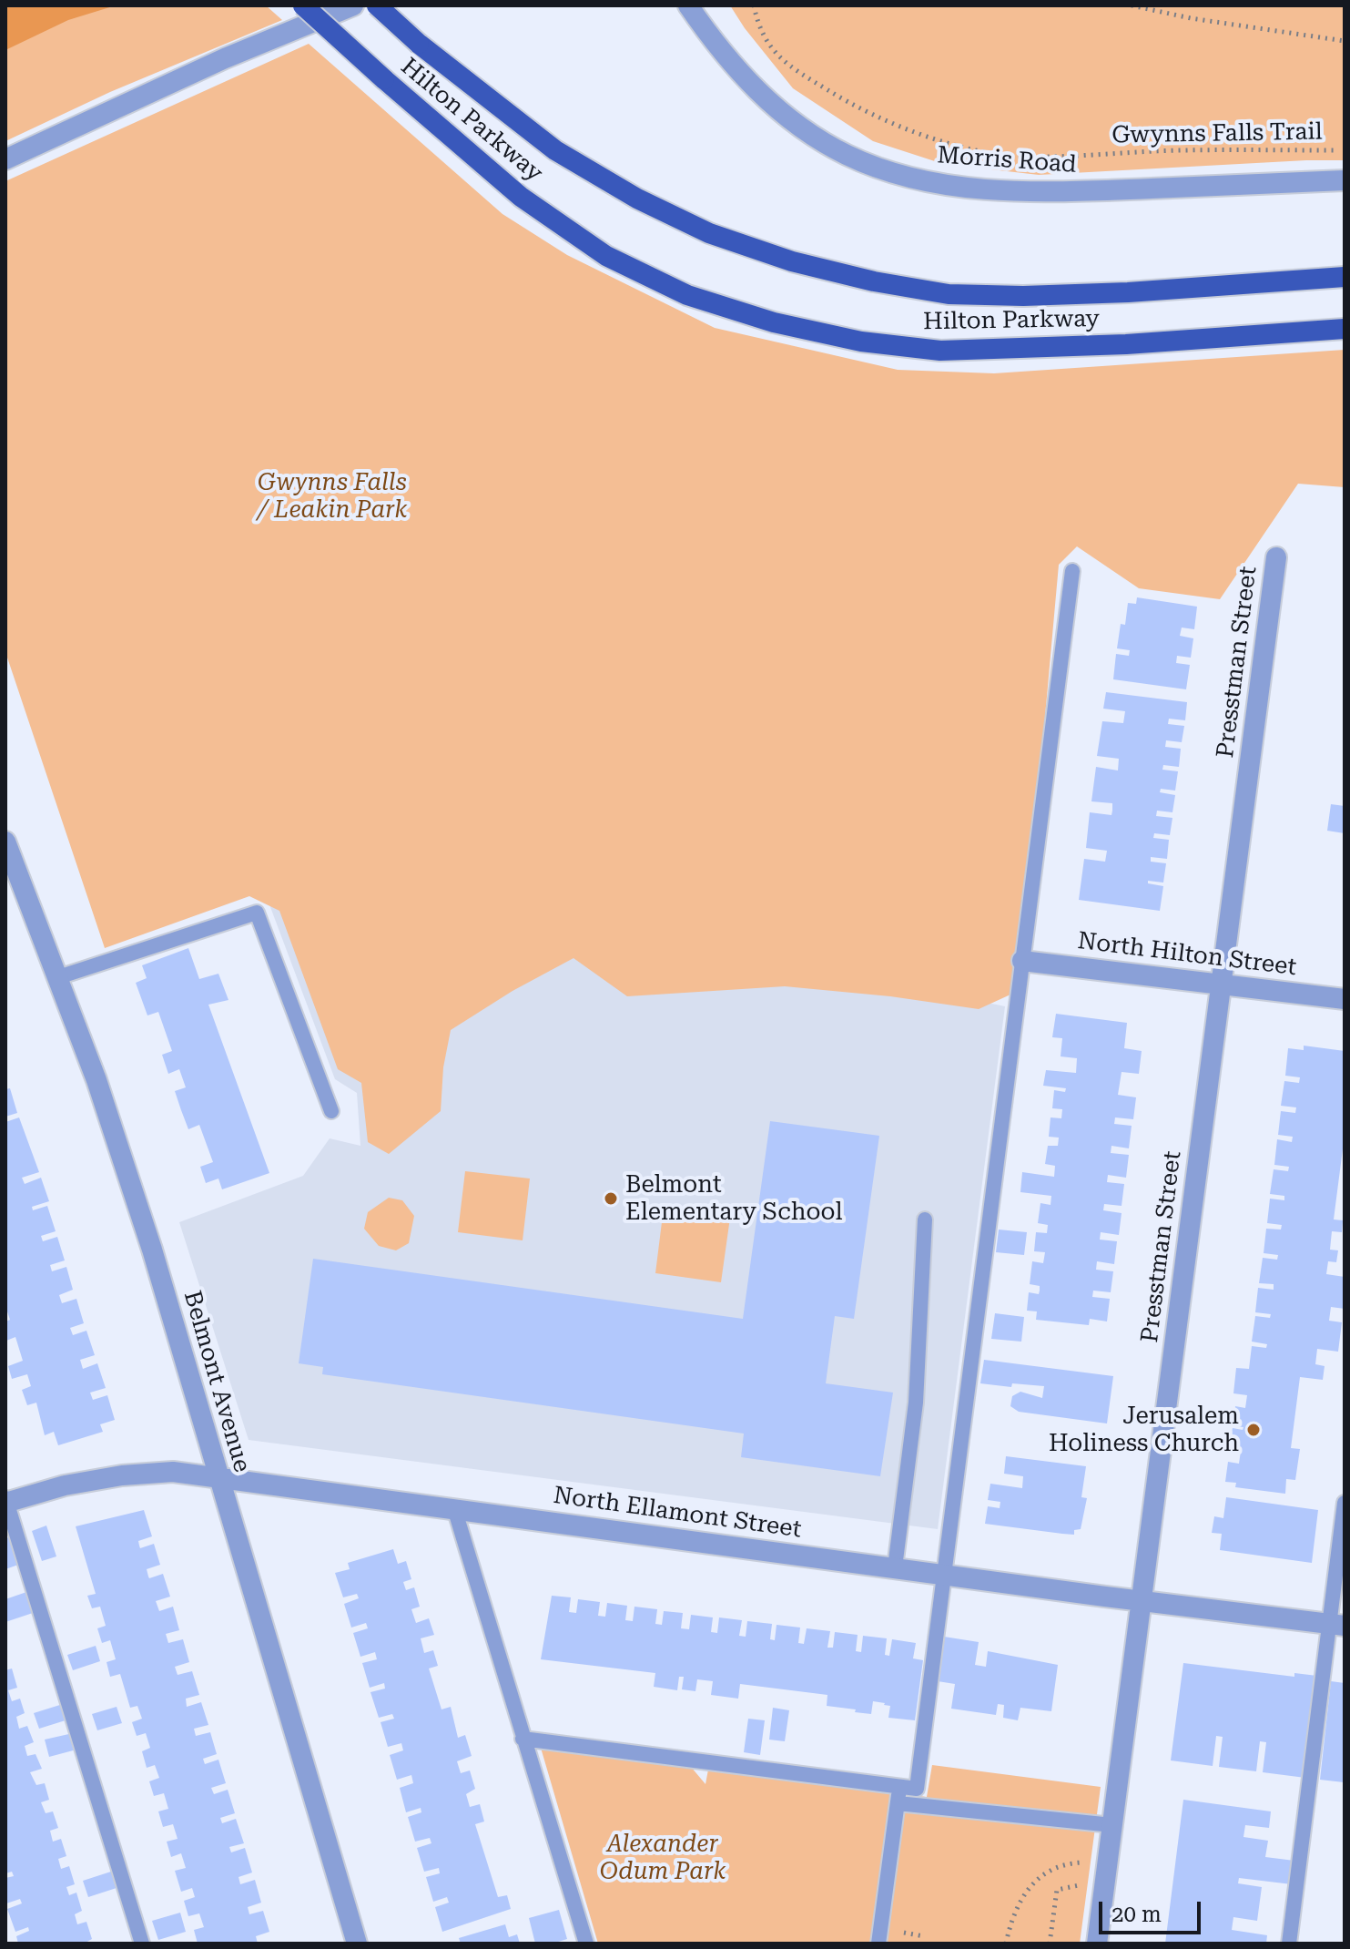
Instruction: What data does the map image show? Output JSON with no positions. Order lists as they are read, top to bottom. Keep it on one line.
{"streets":{"main road":["Hilton Parkway"],"street":["Morris Road","Presstman Street","North Hilton Street","Belmont Avenue","North Ellamont Street"],"path":["Gwynns Falls Trail"]},"crossings":[["Presstman Street","North Hilton Street"],["Presstman Street","North Ellamont Street"],["Belmont Avenue","North Ellamont Street"]],"parks":["Gwynns Falls / Leakin Park","Alexander Odum Park"],"places":["Belmont Elementary School","Jerusalem Holiness Church"],"scale_bar":"20 m"}
